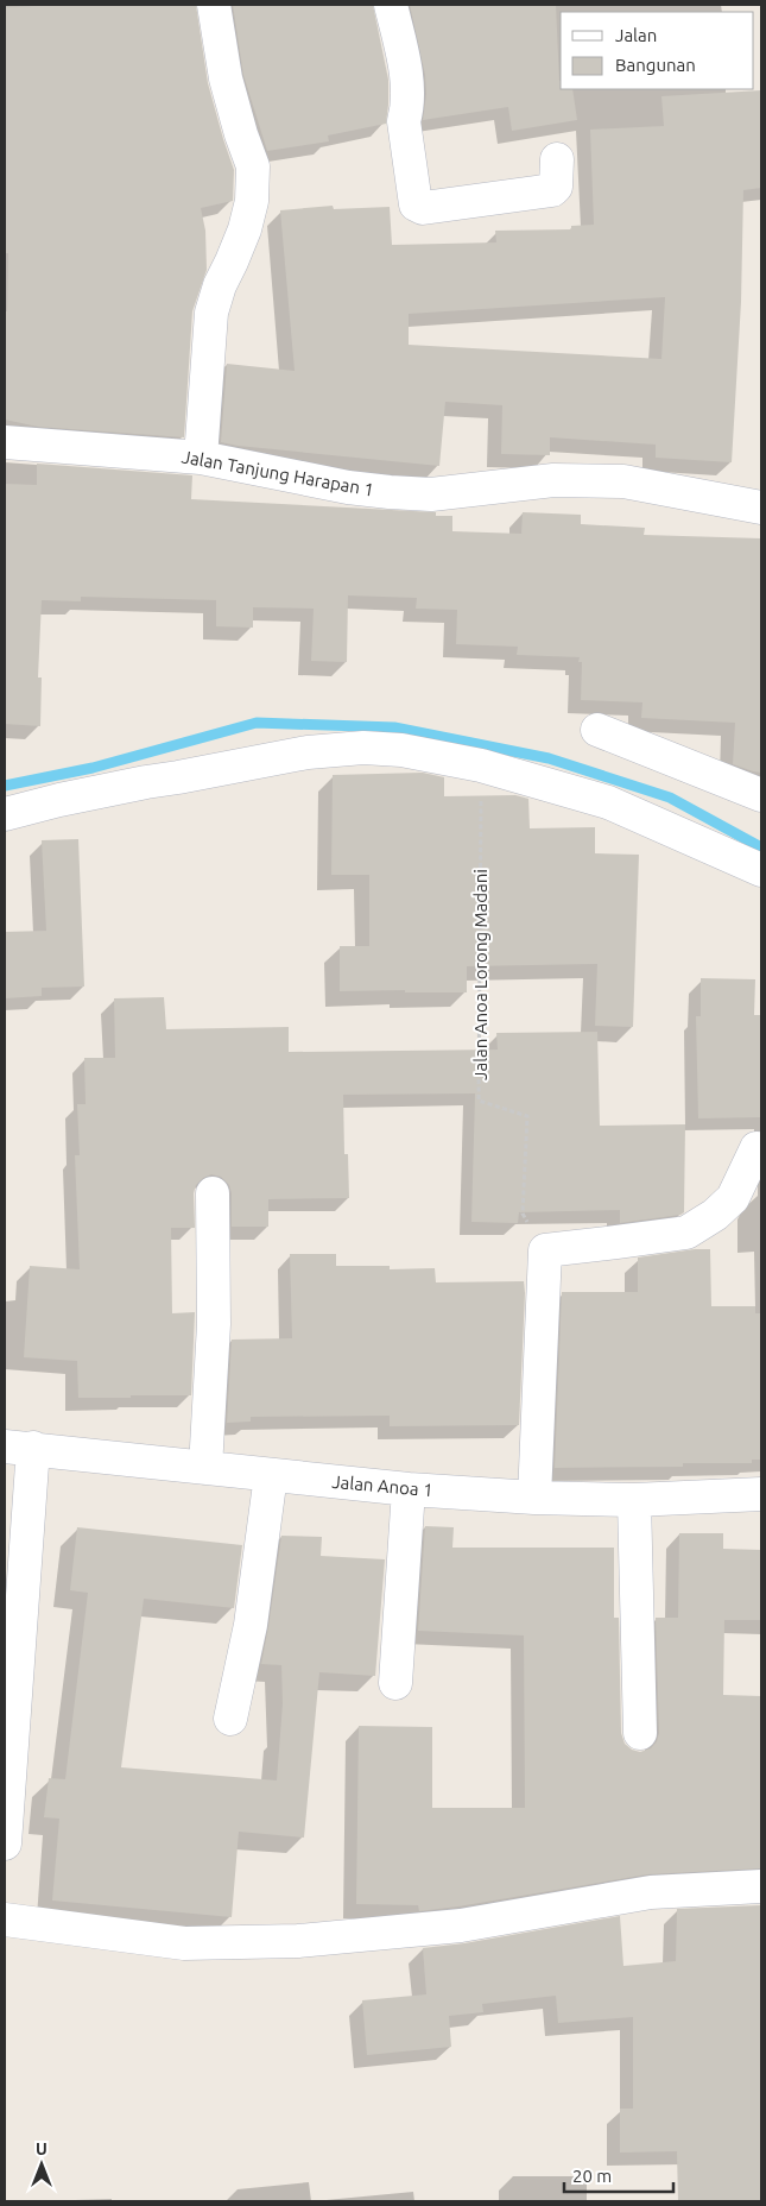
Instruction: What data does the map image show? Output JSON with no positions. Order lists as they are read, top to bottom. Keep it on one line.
{"streets":{"street":["Jalan Tanjung Harapan 1","Jalan Anoa 1"],"path":["Jalan Anoa Lorong Madani"]},"legend":["Jalan","Bangunan"],"scale_bar":"20 m","north":"top"}
